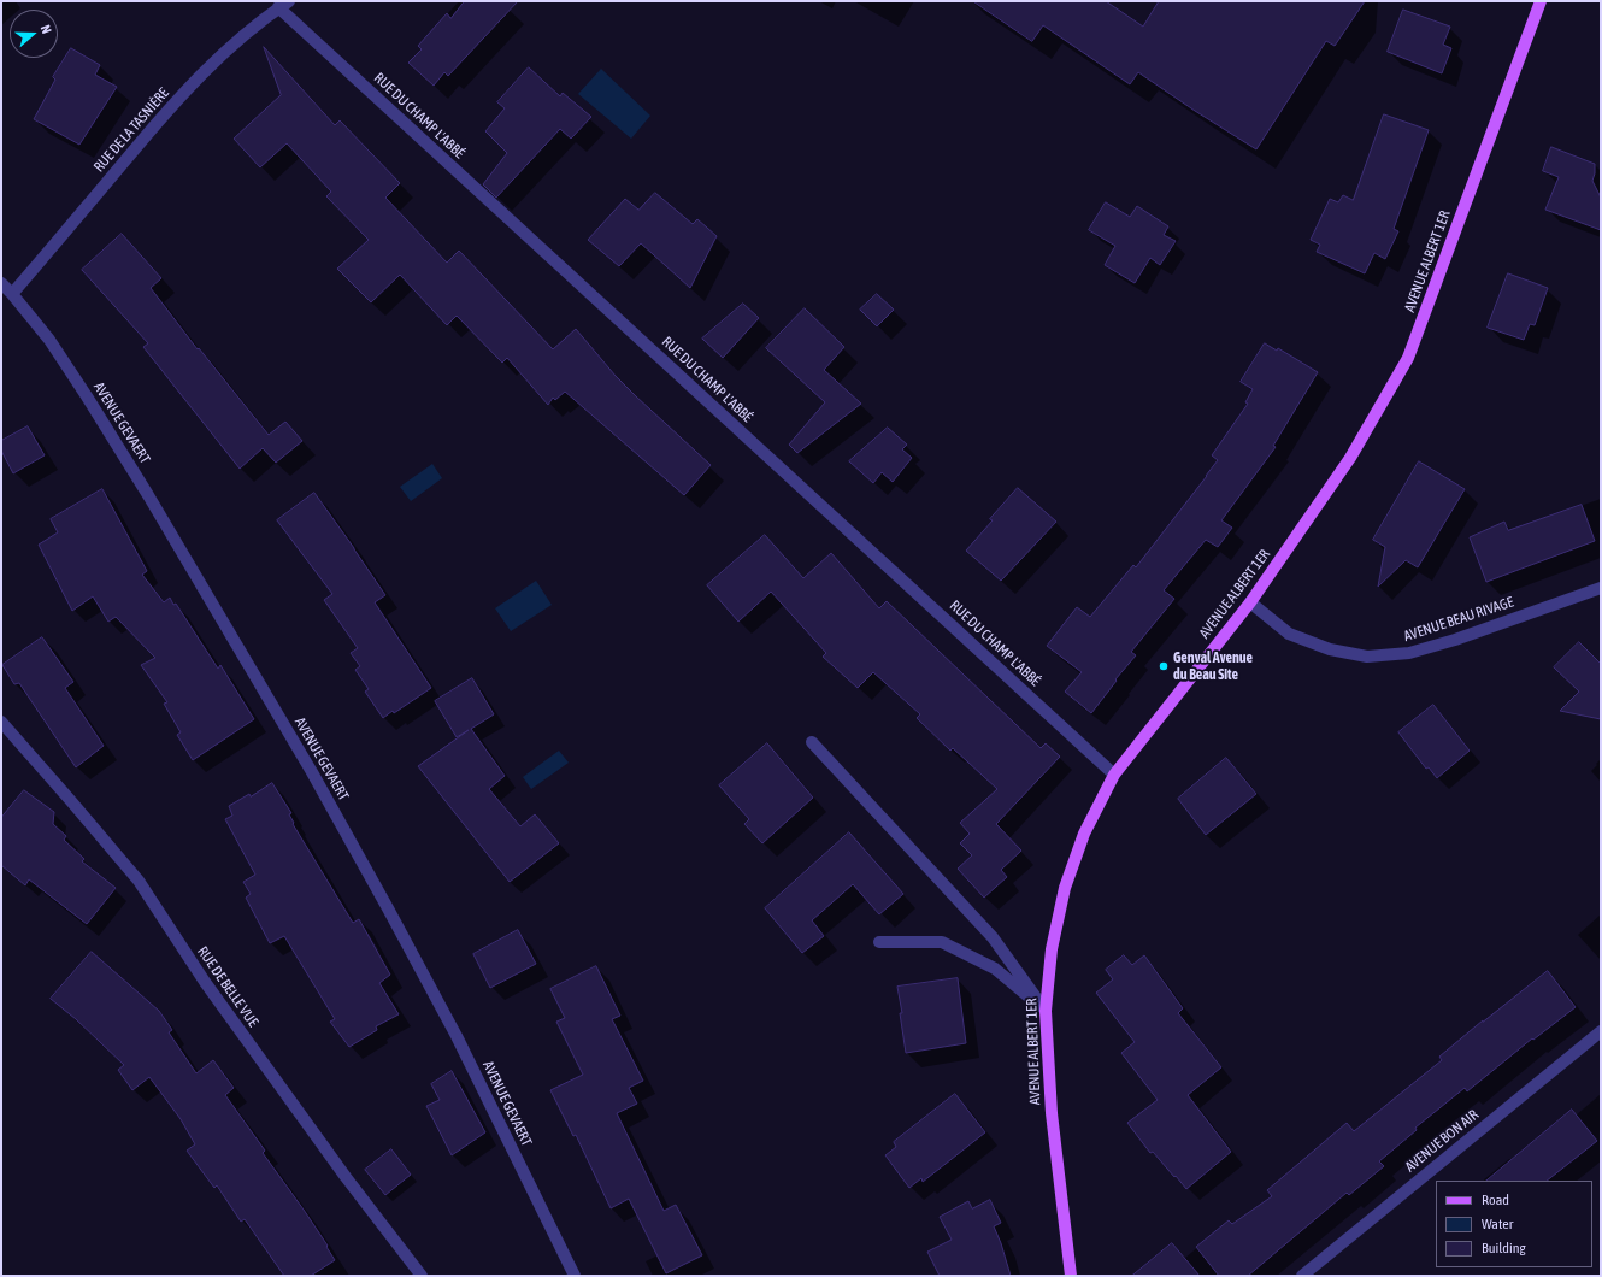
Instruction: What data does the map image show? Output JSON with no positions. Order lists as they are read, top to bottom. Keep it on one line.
{"streets":{"main road":["AVENUE ALBERT 1ER"],"street":["RUE DU CHAMP L'ABBÉ","RUE DE LA TASNIÈRE","AVENUE GEVAERT","AVENUE BEAU RIVAGE","RUE DE BELLE VUE","AVENUE BON AIR"]},"crossings":[["RUE DU CHAMP L'ABBÉ","RUE DE LA TASNIÈRE"],["RUE DU CHAMP L'ABBÉ","AVENUE ALBERT 1ER"],["RUE DE LA TASNIÈRE","AVENUE GEVAERT"],["AVENUE ALBERT 1ER","AVENUE BEAU RIVAGE"]],"places":["Genval Avenue du Beau Site"],"legend":["Road","Water","Building"],"north":"right"}
